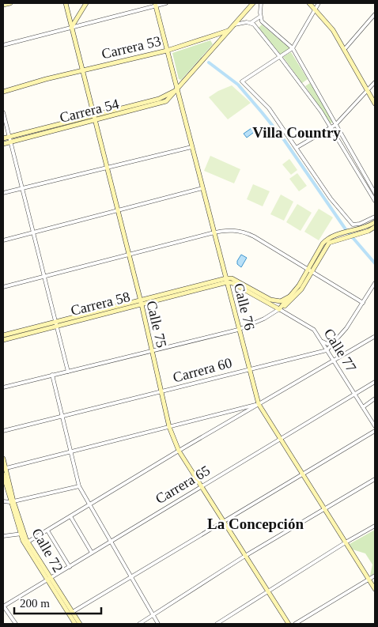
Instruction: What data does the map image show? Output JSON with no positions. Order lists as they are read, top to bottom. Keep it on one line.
{"streets":{"street":["Carrera 53","Carrera 54","Carrera 58","Calle 76","Calle 75","Calle 77","Carrera 60","Carrera 65","Calle 72"]},"crossings":[["Carrera 53","Carrera 54"],["Carrera 53","Calle 76"],["Carrera 53","Calle 75"],["Carrera 54","Calle 76"],["Carrera 54","Calle 75"],["Carrera 58","Calle 76"],["Carrera 58","Calle 75"],["Carrera 58","Calle 77"],["Calle 76","Calle 77"],["Calle 76","Carrera 60"],["Calle 76","Carrera 65"],["Calle 75","Carrera 60"],["Calle 75","Carrera 65"],["Calle 77","Carrera 60"],["Calle 77","Carrera 65"],["Carrera 65","Calle 72"]],"districts":["Villa Country","La Concepción"],"scale_bar":"200 m"}
